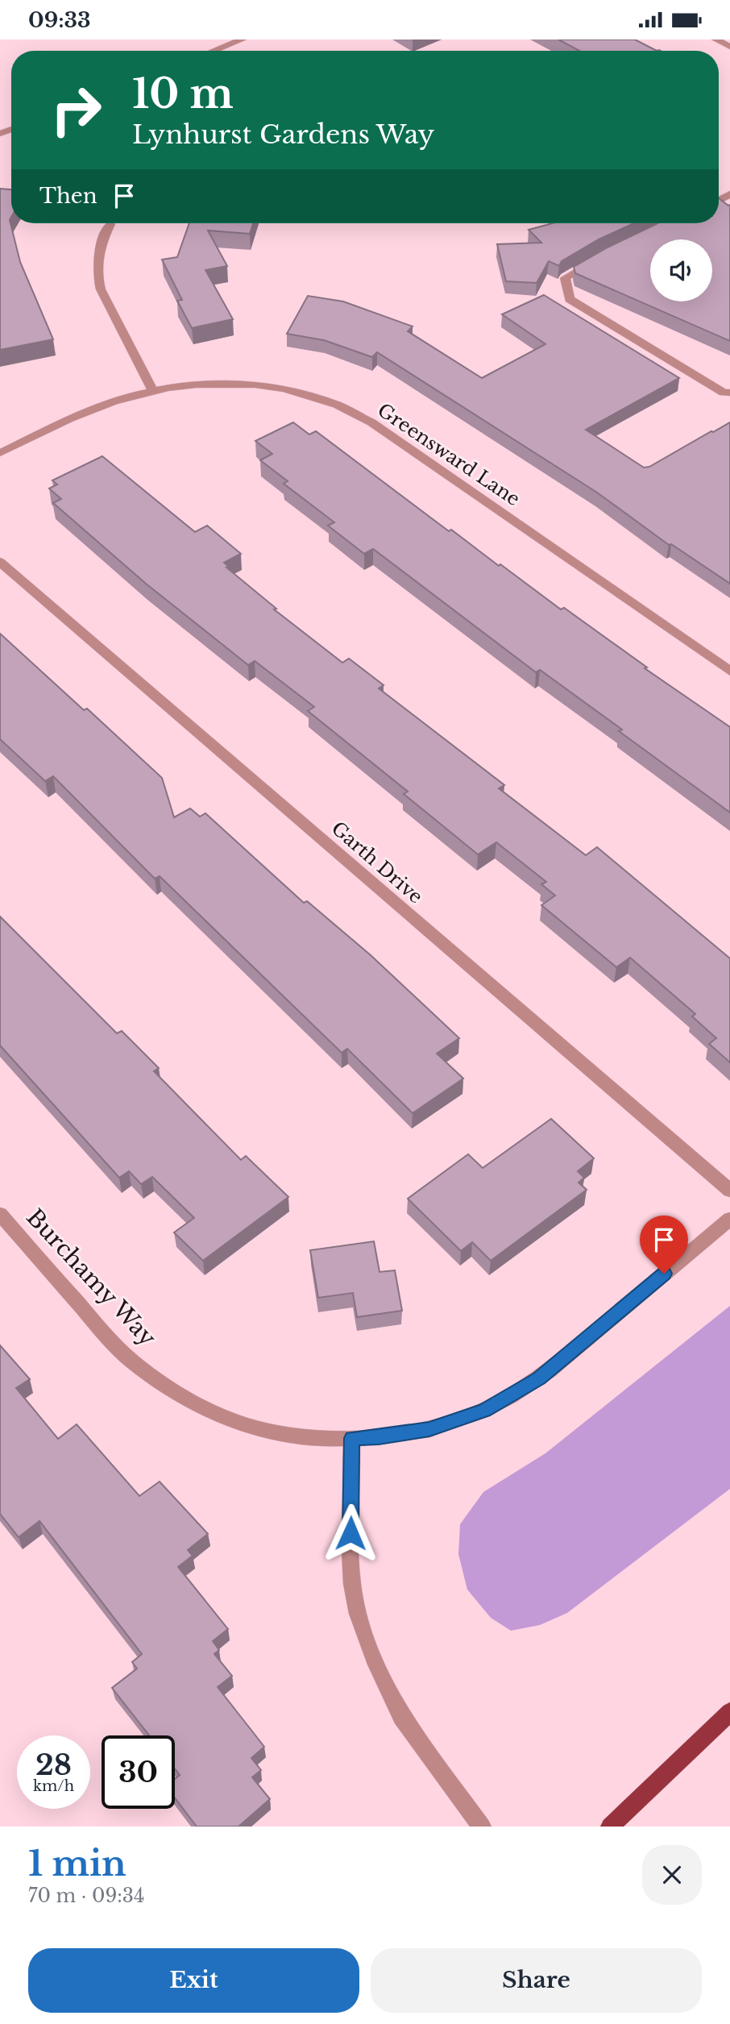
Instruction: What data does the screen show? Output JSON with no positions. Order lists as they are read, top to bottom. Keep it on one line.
{"streets":{"street":["Greensward Lane","Garth Drive","Burchamy Way"]},"page":{"status":"09:33","turn":["10 m","Lynhurst Gardens Way"],"then":"Then","speed":"28 km/h","limit":"30","heading":["1 min","70 m · 09:34"],"buttons":["Exit","Share"]}}
